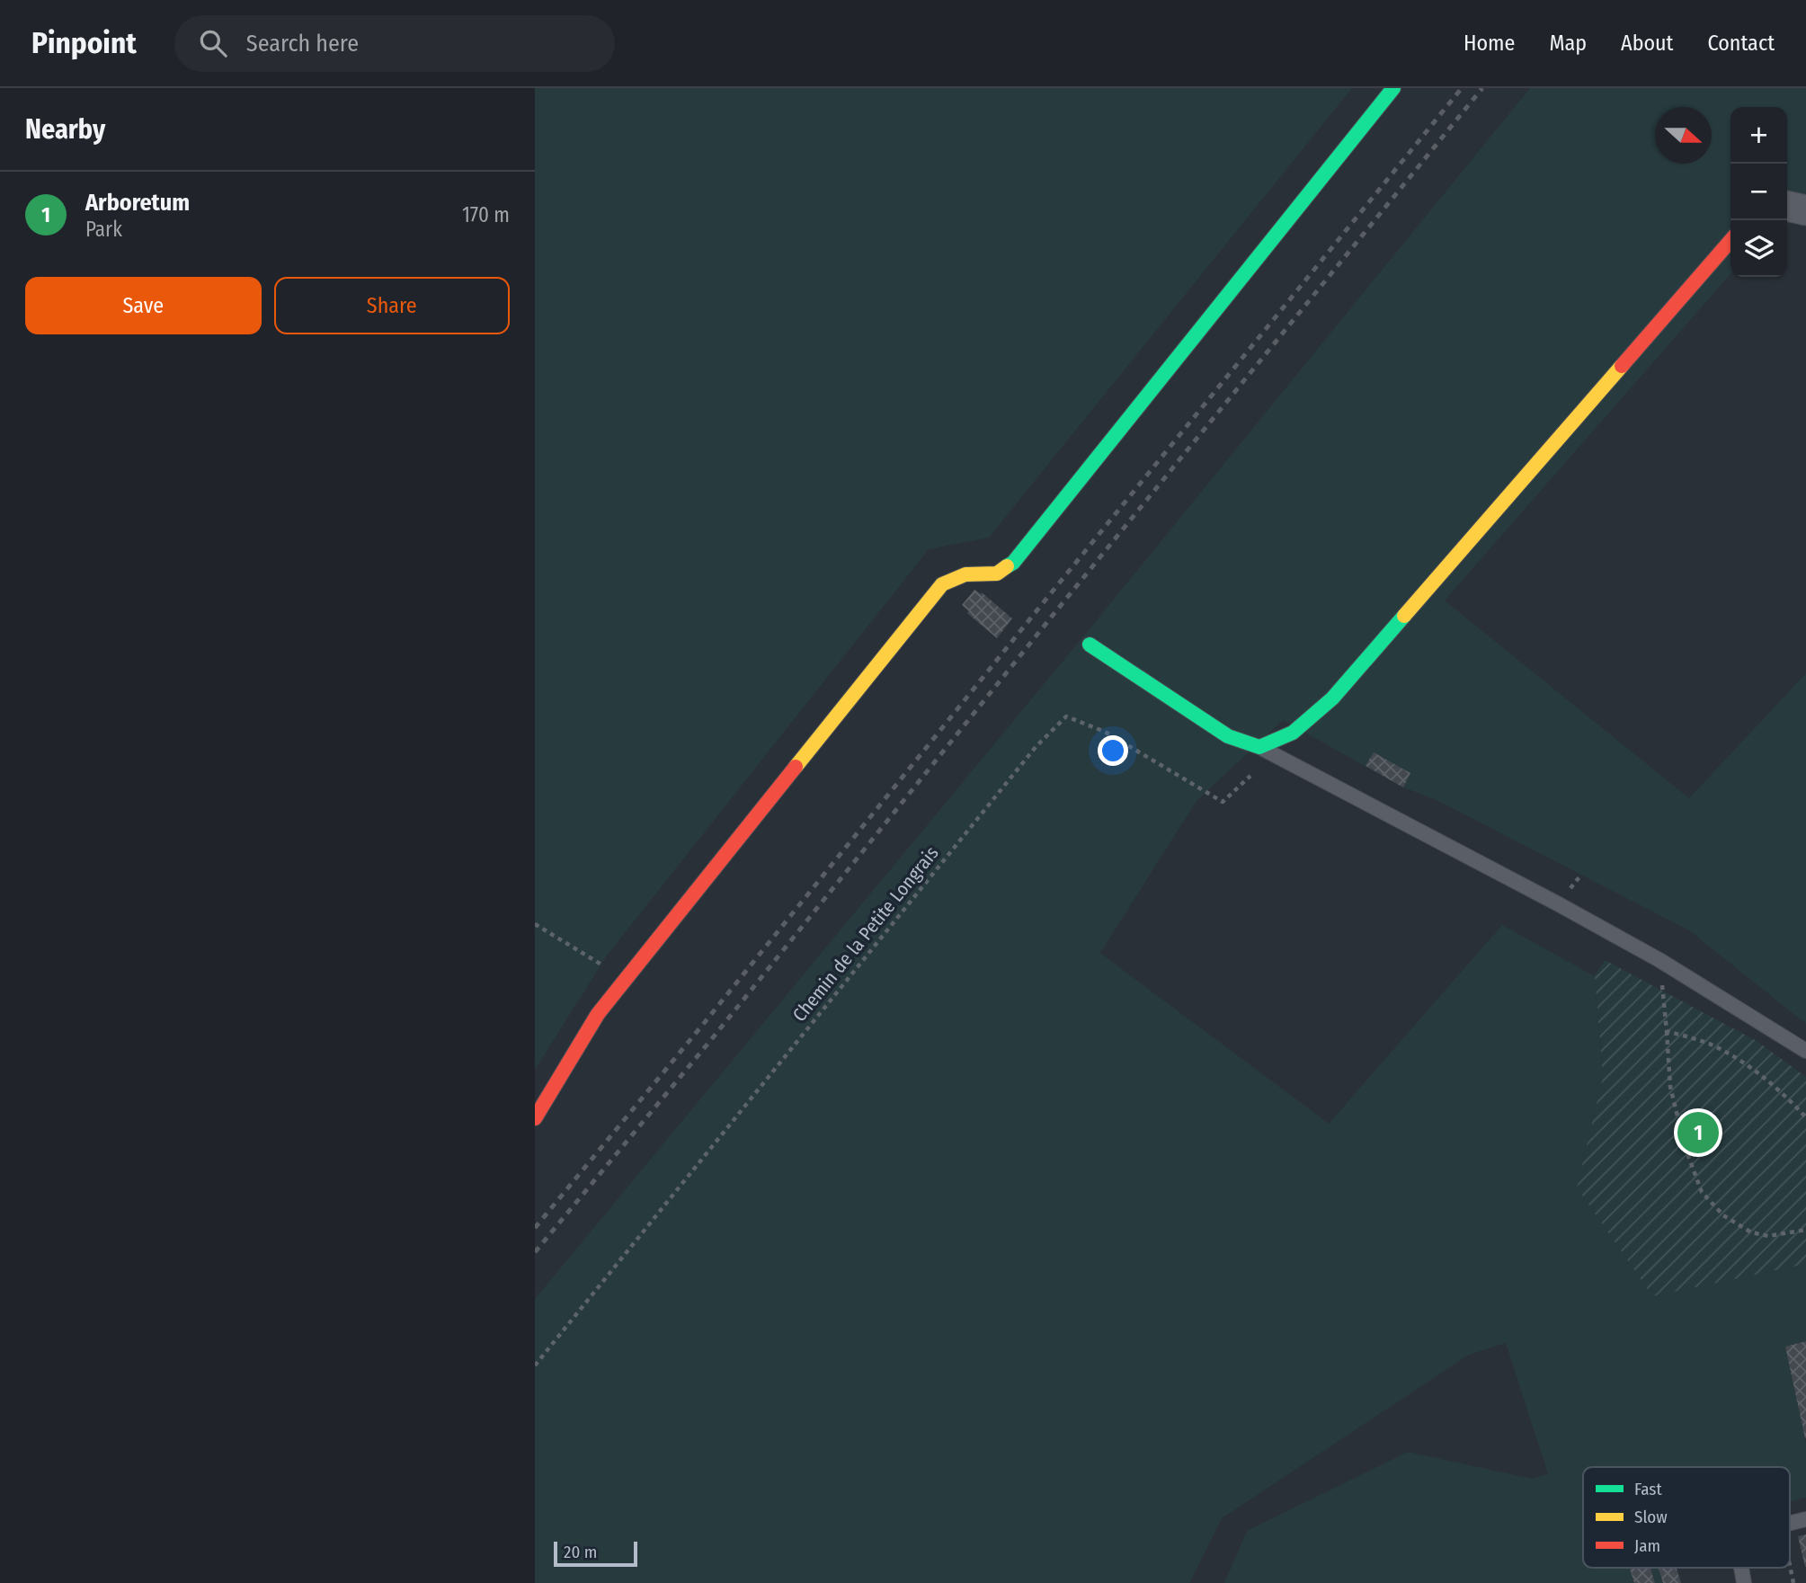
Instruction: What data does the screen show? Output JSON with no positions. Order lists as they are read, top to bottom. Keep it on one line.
{"streets":{"path":["Chemin de la Petite Longrais"]},"legend":["Fast","Slow","Jam"],"scale_bar":"20 m","north":"right","page":{"header":"Pinpoint","search":"Search here","nav":["Home","Map","About","Contact"],"heading":"Nearby","map_buttons":["+","−"],"list":[{"mark":"1","name":"Arboretum","note":"Park","value":"170 m"}],"buttons":["Save","Share"],"pins":"1","scale":"20 m"}}
